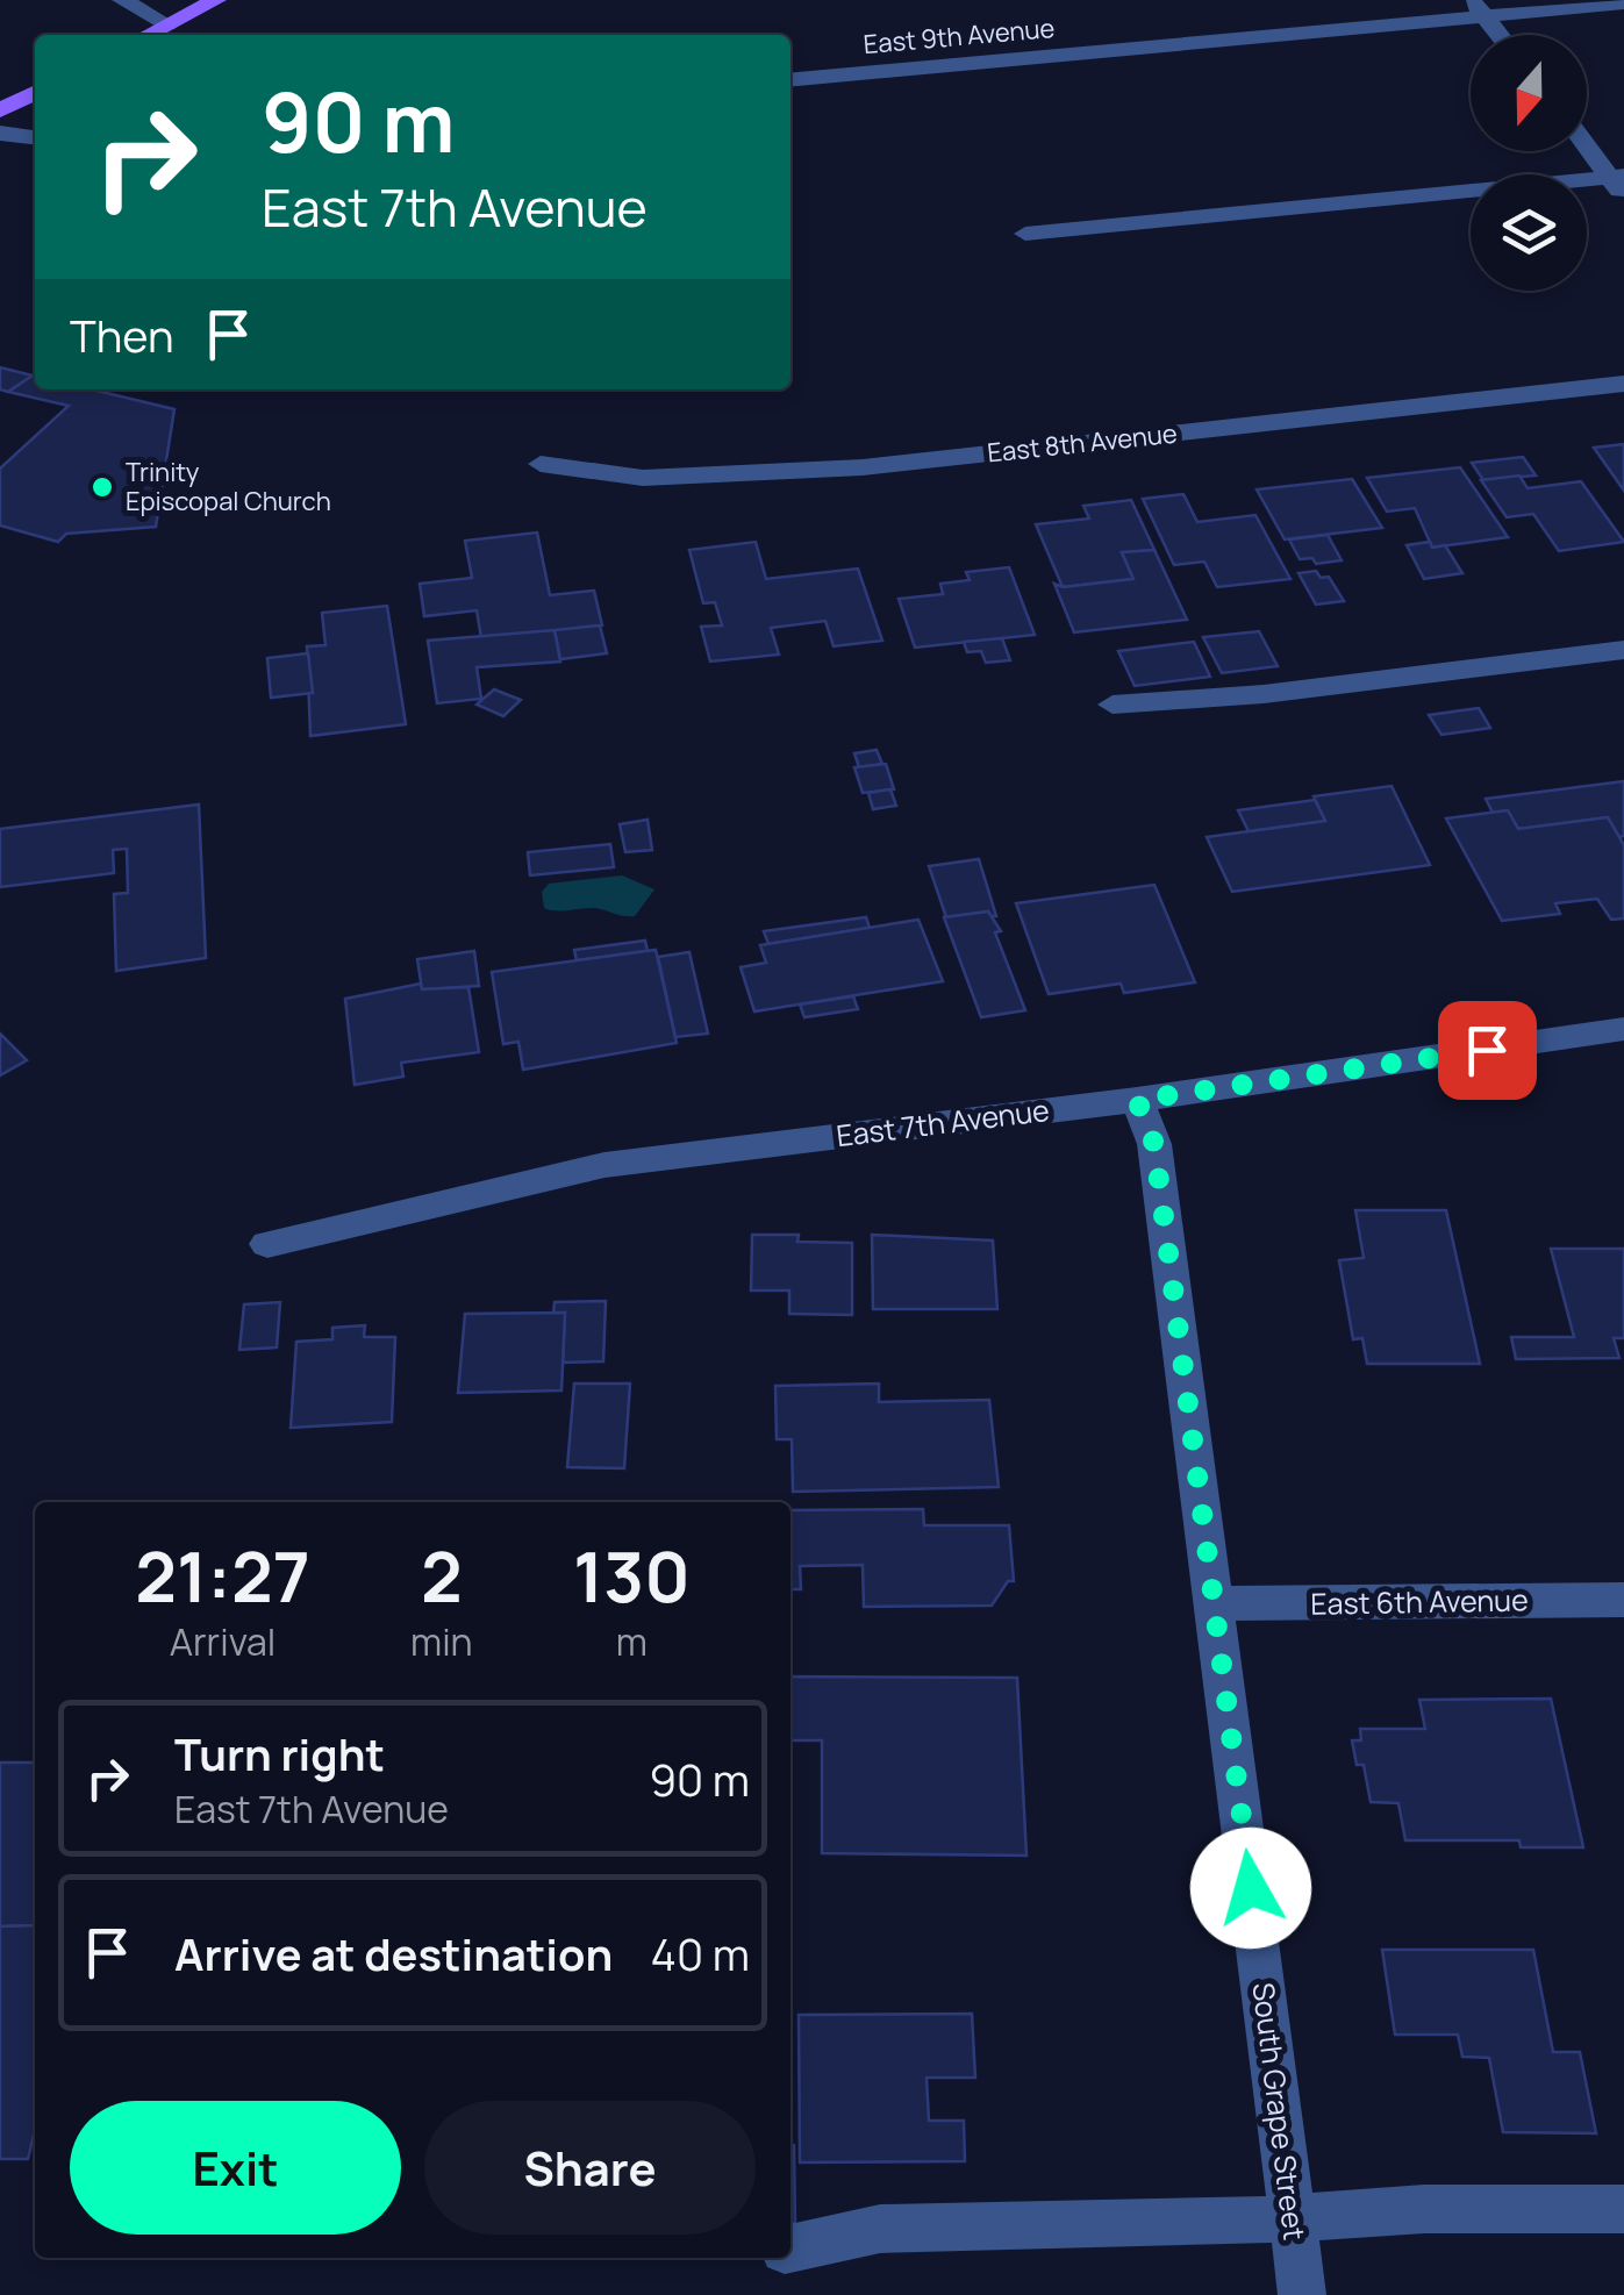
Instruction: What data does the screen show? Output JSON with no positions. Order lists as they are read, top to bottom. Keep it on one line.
{"streets":{"street":["East 9th Avenue","East 8th Avenue","East 7th Avenue","East 6th Avenue","South Grape Street"]},"crossings":[["East 7th Avenue","South Grape Street"],["East 6th Avenue","South Grape Street"]],"places":["Trinity Episcopal Church"],"north":"bottom","page":{"turn":["90 m","East 7th Avenue"],"then":"Then","eta":["21:27","Arrival","2","min","130","m"],"list":[{"name":"Turn right","note":"East 7th Avenue","value":"90 m"},{"name":"Arrive at destination","value":"40 m"}],"buttons":["Exit","Share"]}}
